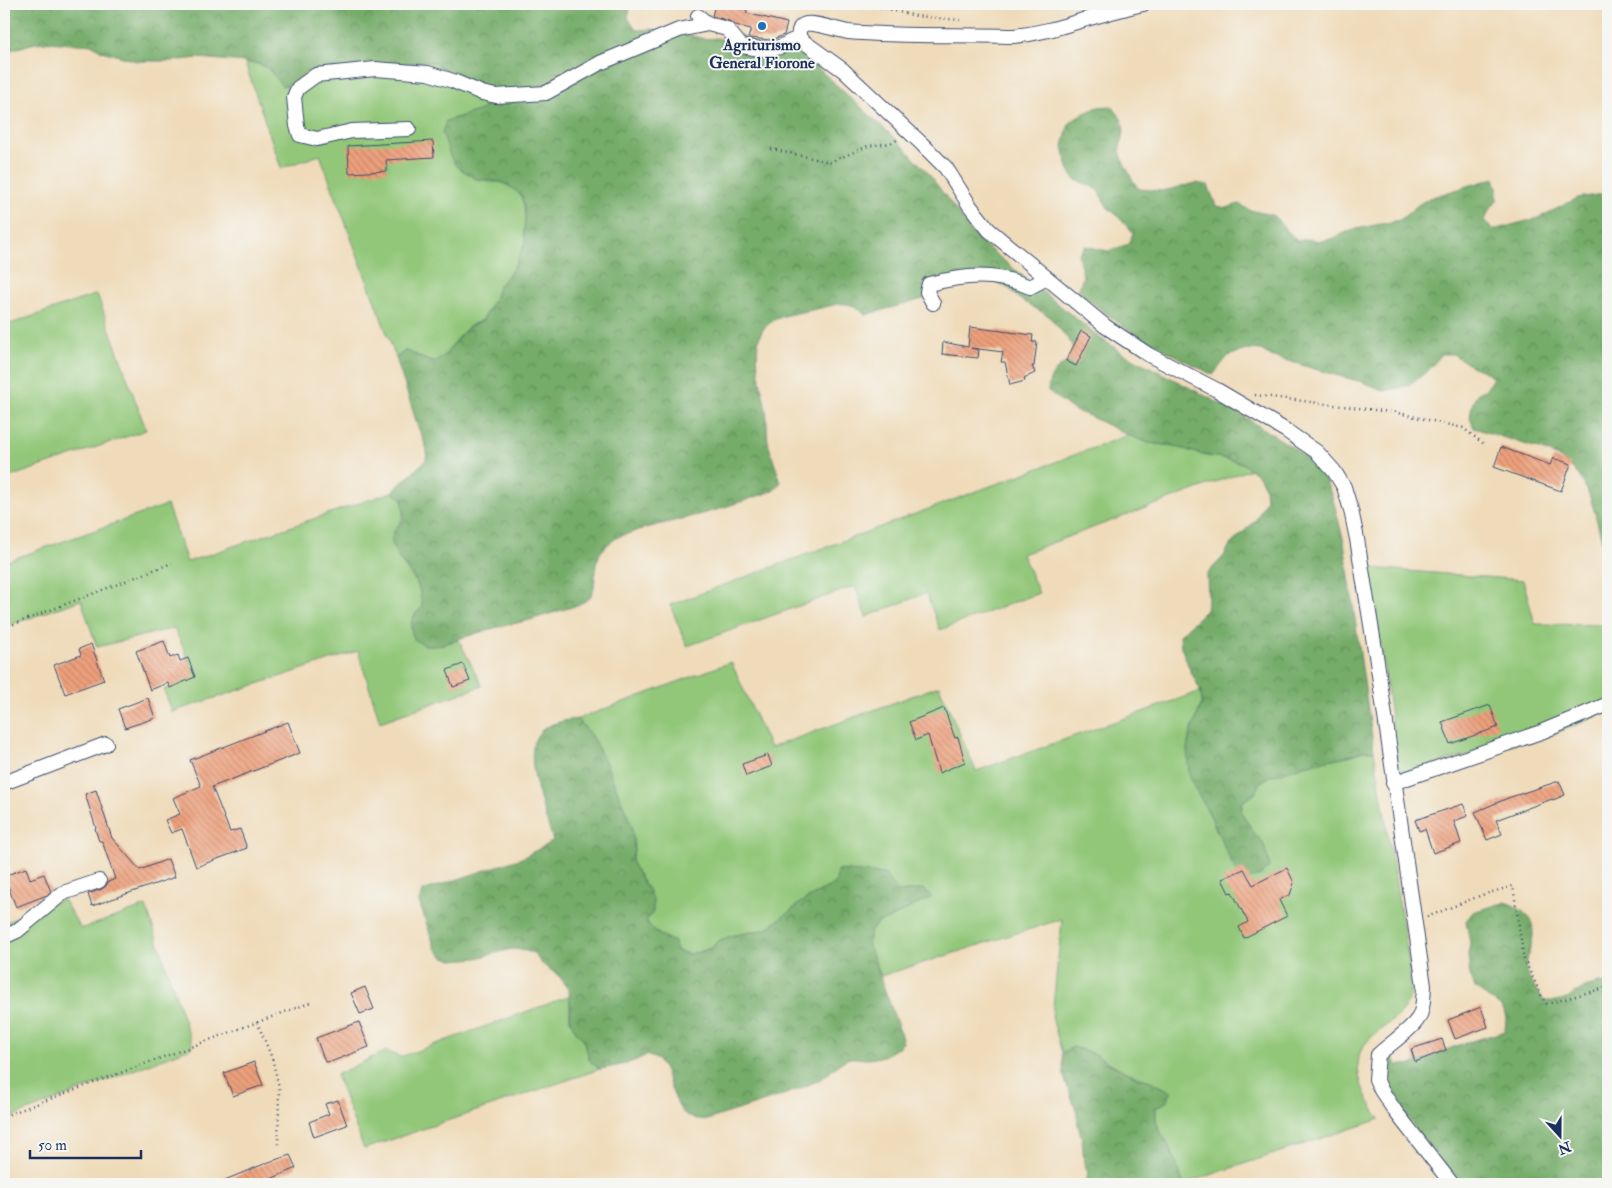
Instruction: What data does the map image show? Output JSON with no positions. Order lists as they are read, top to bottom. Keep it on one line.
{"places":["Agriturismo General Fiorone"],"scale_bar":"50 m","north":"bottom"}
